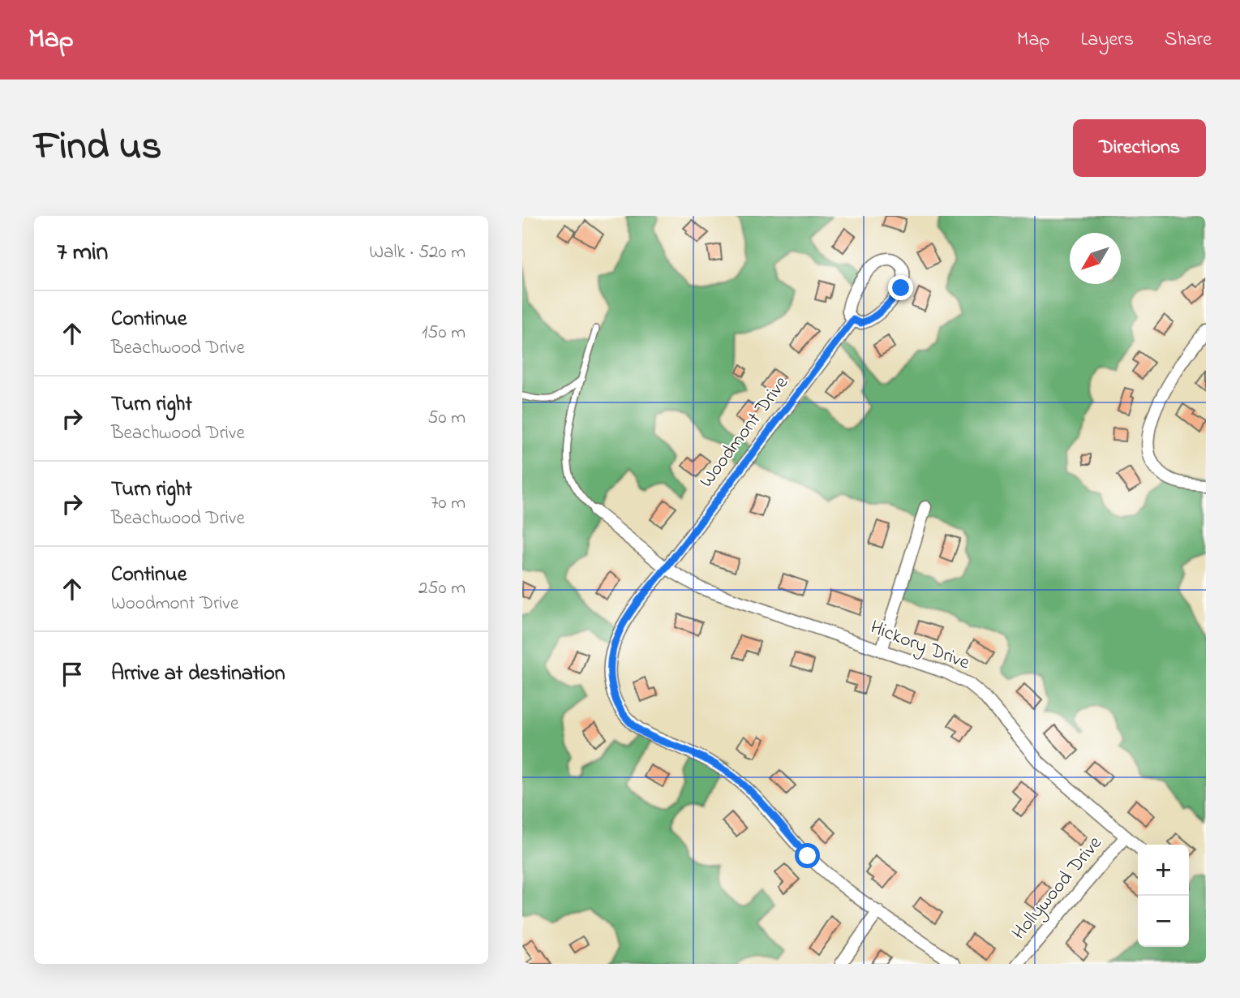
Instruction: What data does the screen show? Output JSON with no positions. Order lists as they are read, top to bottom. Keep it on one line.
{"streets":{"street":["Woodmont Drive","Hickory Drive","Hollywood Drive"]},"crossings":[["Woodmont Drive","Hickory Drive"],["Hickory Drive","Hollywood Drive"]],"north":"bottom left","page":{"header":"Map","nav":["Map","Layers","Share"],"title":"Find us","buttons":"Directions","heading":["7 min","Walk · 520 m"],"list":[["Continue","Beachwood Drive","150 m"],["Turn right","Beachwood Drive","50 m"],["Turn right","Beachwood Drive","70 m"],["Continue","Woodmont Drive","250 m"],"Arrive at destination"],"map_buttons":["+","−"]}}
